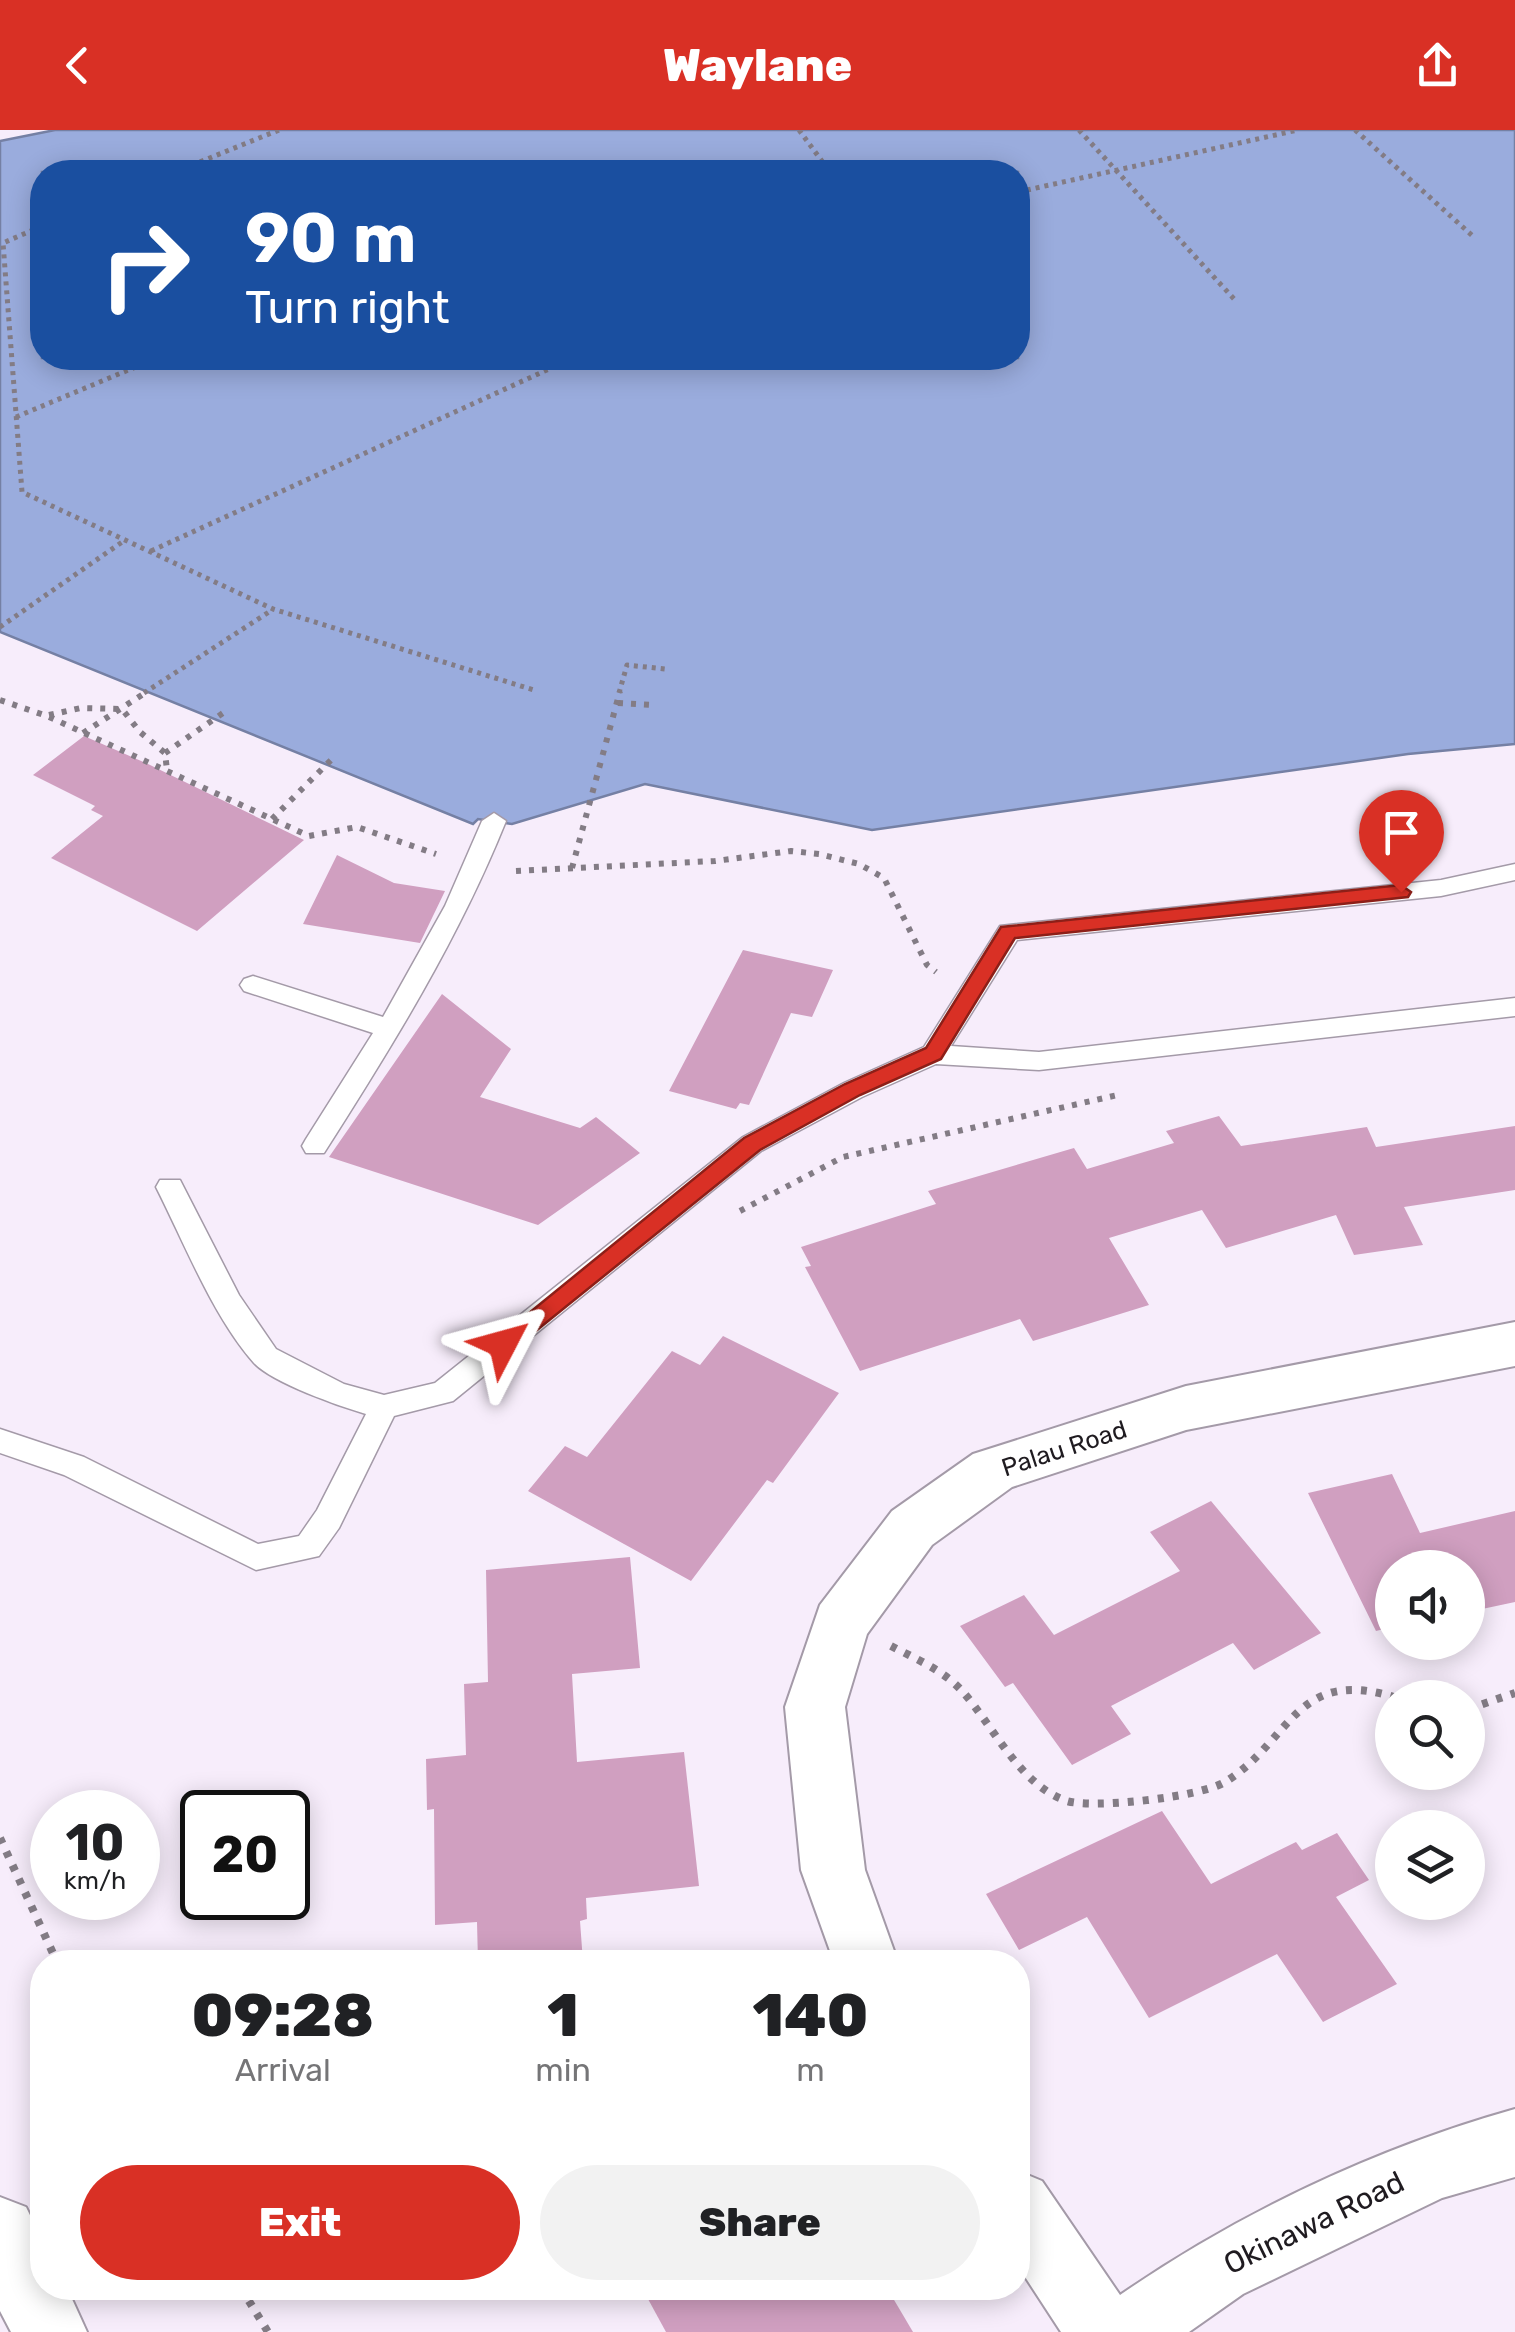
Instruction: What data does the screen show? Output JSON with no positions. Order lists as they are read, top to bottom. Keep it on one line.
{"streets":{"street":["Palau Road","Okinawa Road"]},"page":{"header":"Waylane","turn":["90 m","Turn right"],"speed":"10 km/h","limit":"20","eta":["09:28","Arrival","1","min","140","m"],"buttons":["Exit","Share"]}}
